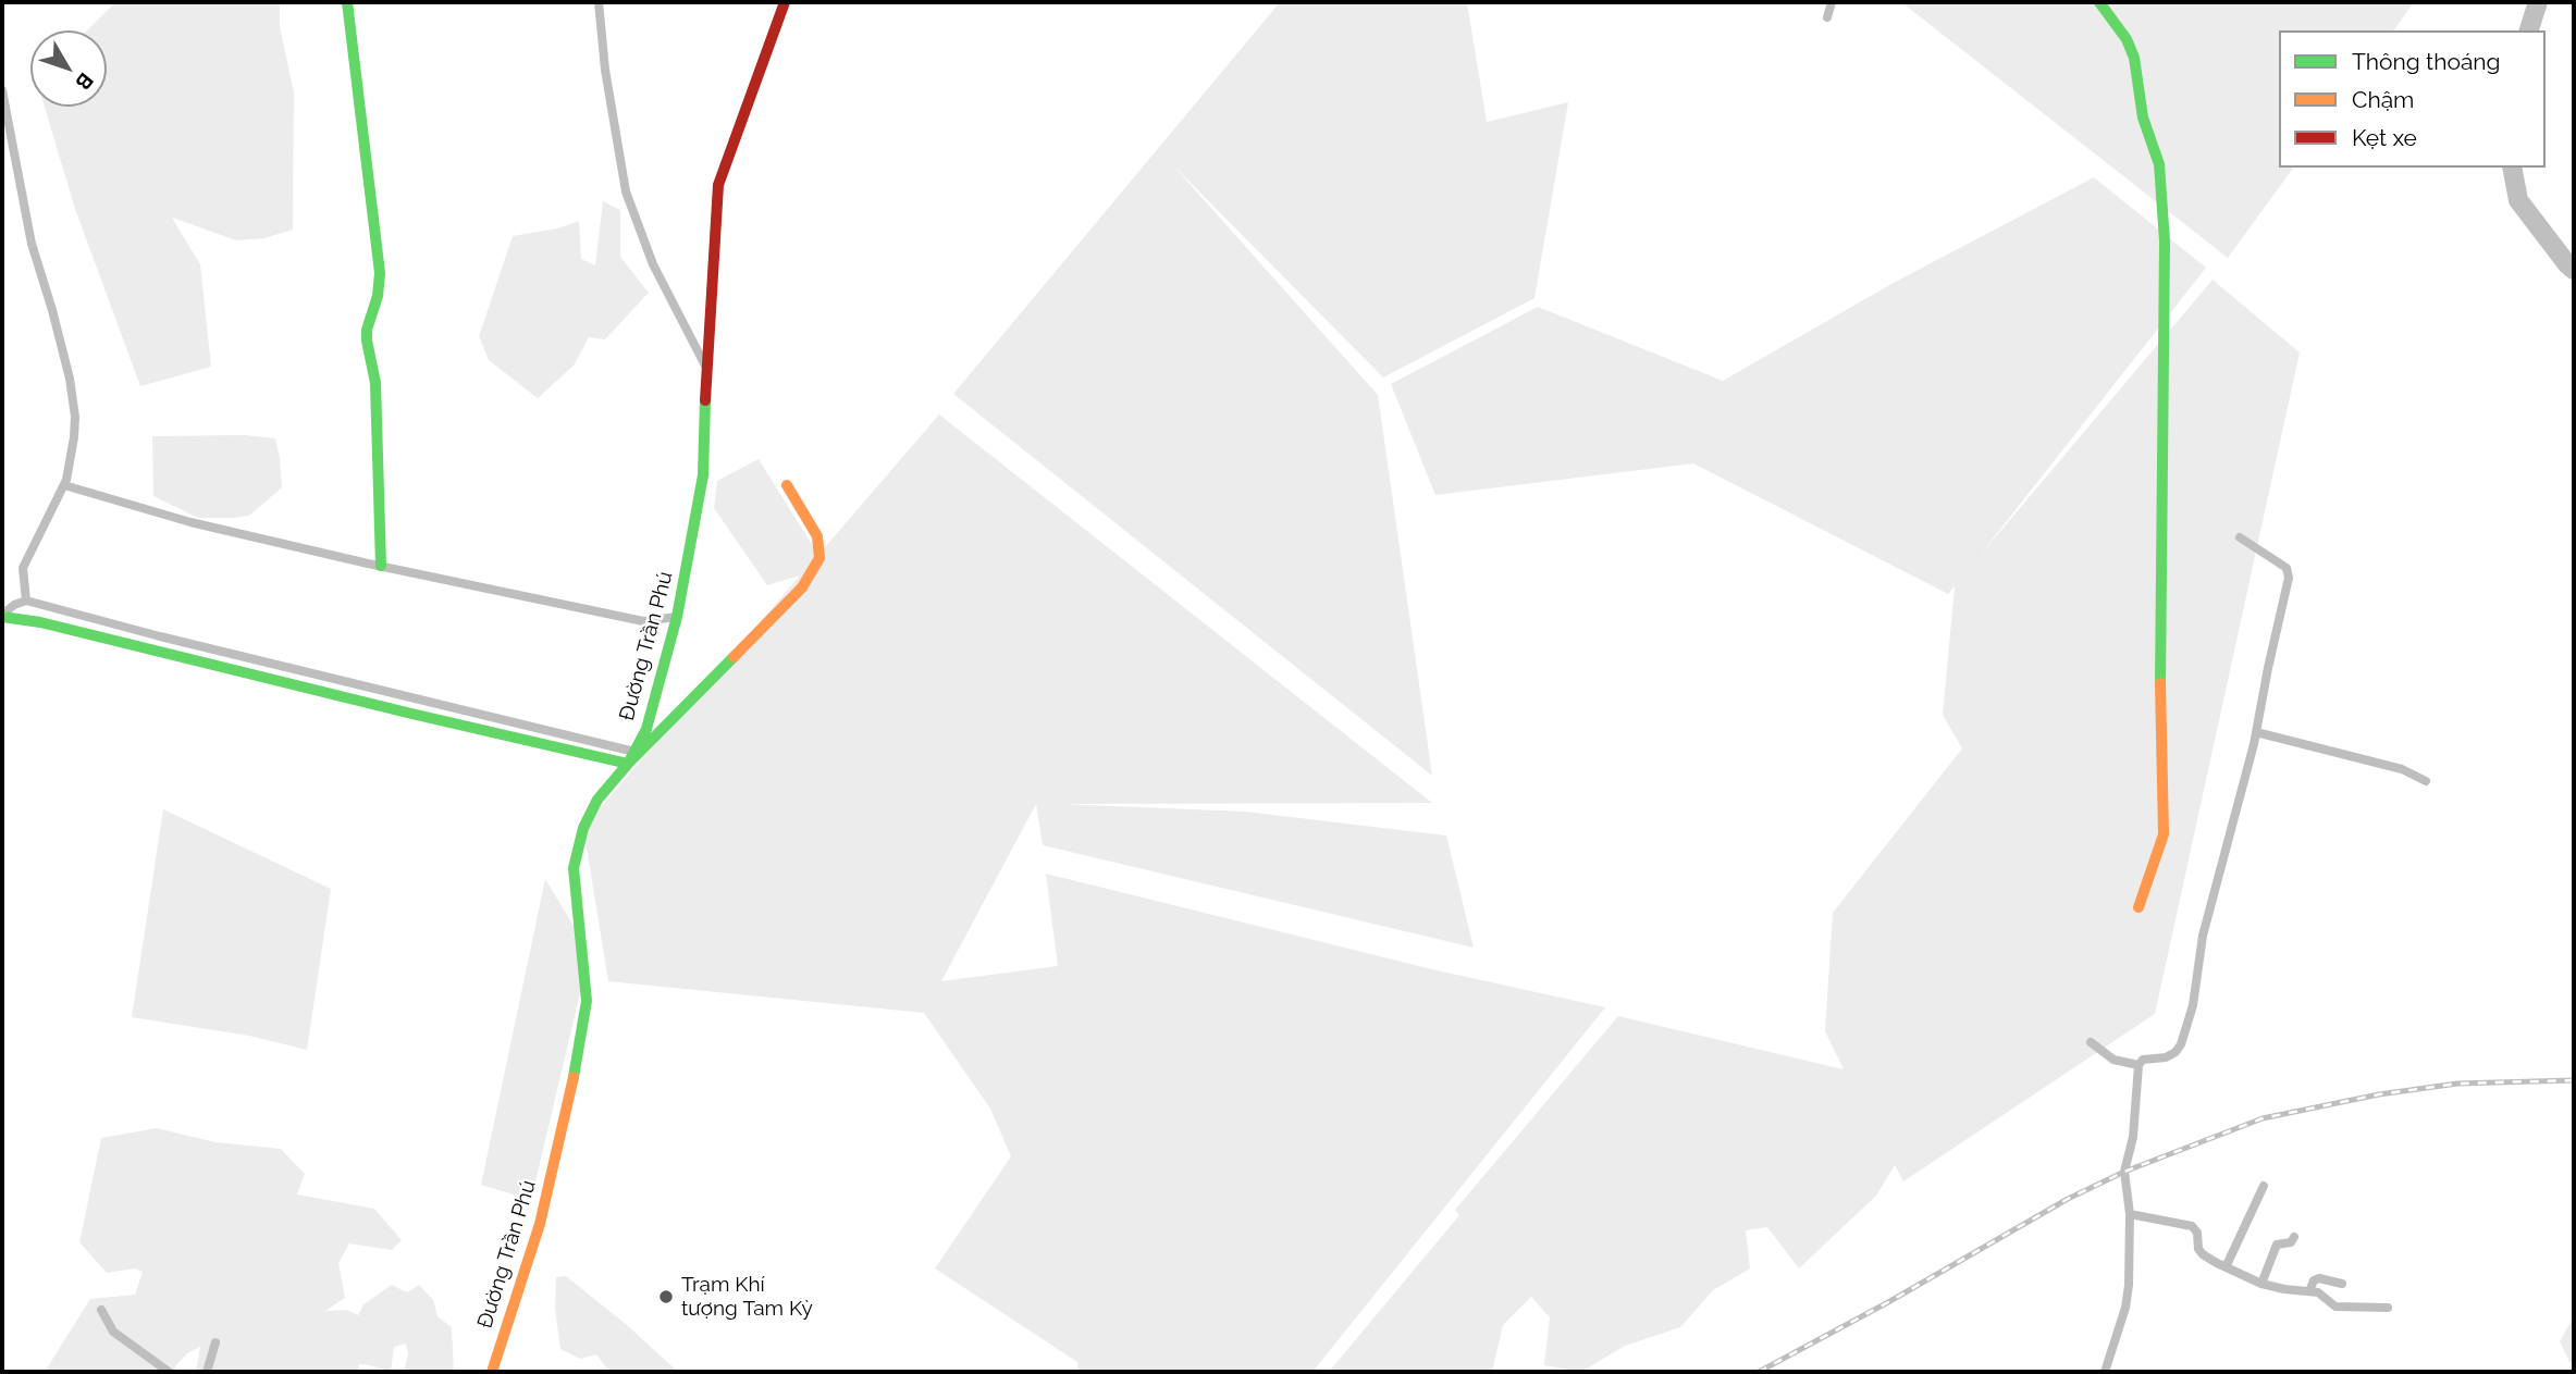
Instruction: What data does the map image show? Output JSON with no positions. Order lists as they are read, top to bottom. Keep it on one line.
{"streets":{"street":["Đường Trần Phú"]},"places":["Trạm Khí tượng Tam Kỳ"],"legend":["Thông thoáng","Chậm","Kẹt xe"],"north":"bottom right"}
